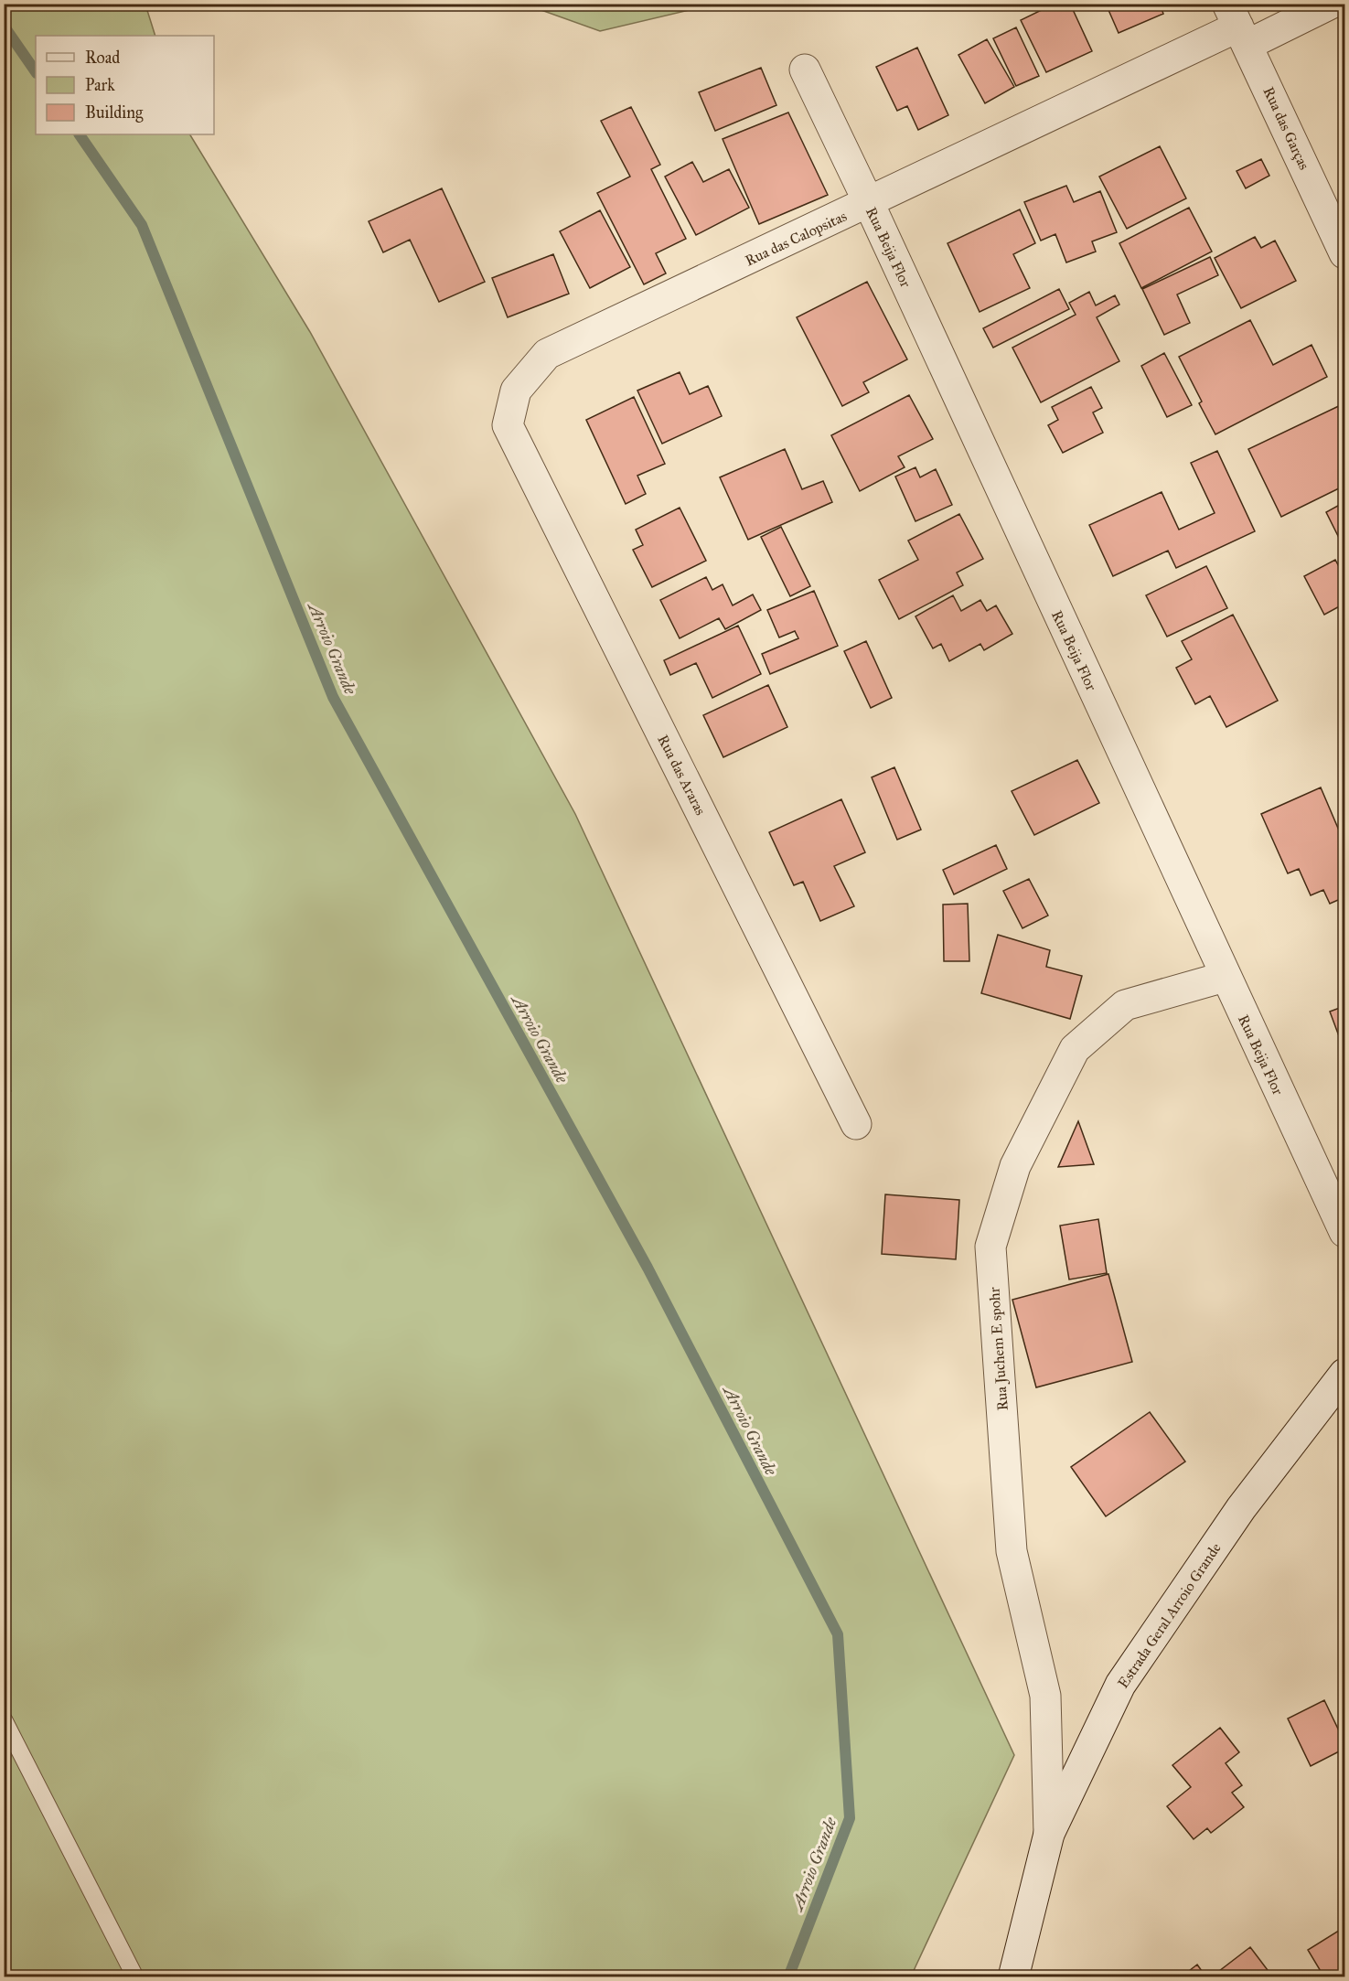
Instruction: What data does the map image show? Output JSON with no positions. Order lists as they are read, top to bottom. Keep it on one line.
{"streets":{"street":["Rua das Garças","Rua das Calopsitas","Rua Beija Flor","Rua das Araras","Rua Juchem E spohr","Estrada Geral Arroio Grande"]},"crossings":[["Rua das Garças","Rua das Calopsitas"],["Rua das Calopsitas","Rua Beija Flor"],["Rua das Calopsitas","Rua das Araras"],["Rua Beija Flor","Rua Juchem E spohr"],["Rua Juchem E spohr","Estrada Geral Arroio Grande"]],"water":["Arroio Grande"],"legend":["Road","Park","Building"]}
